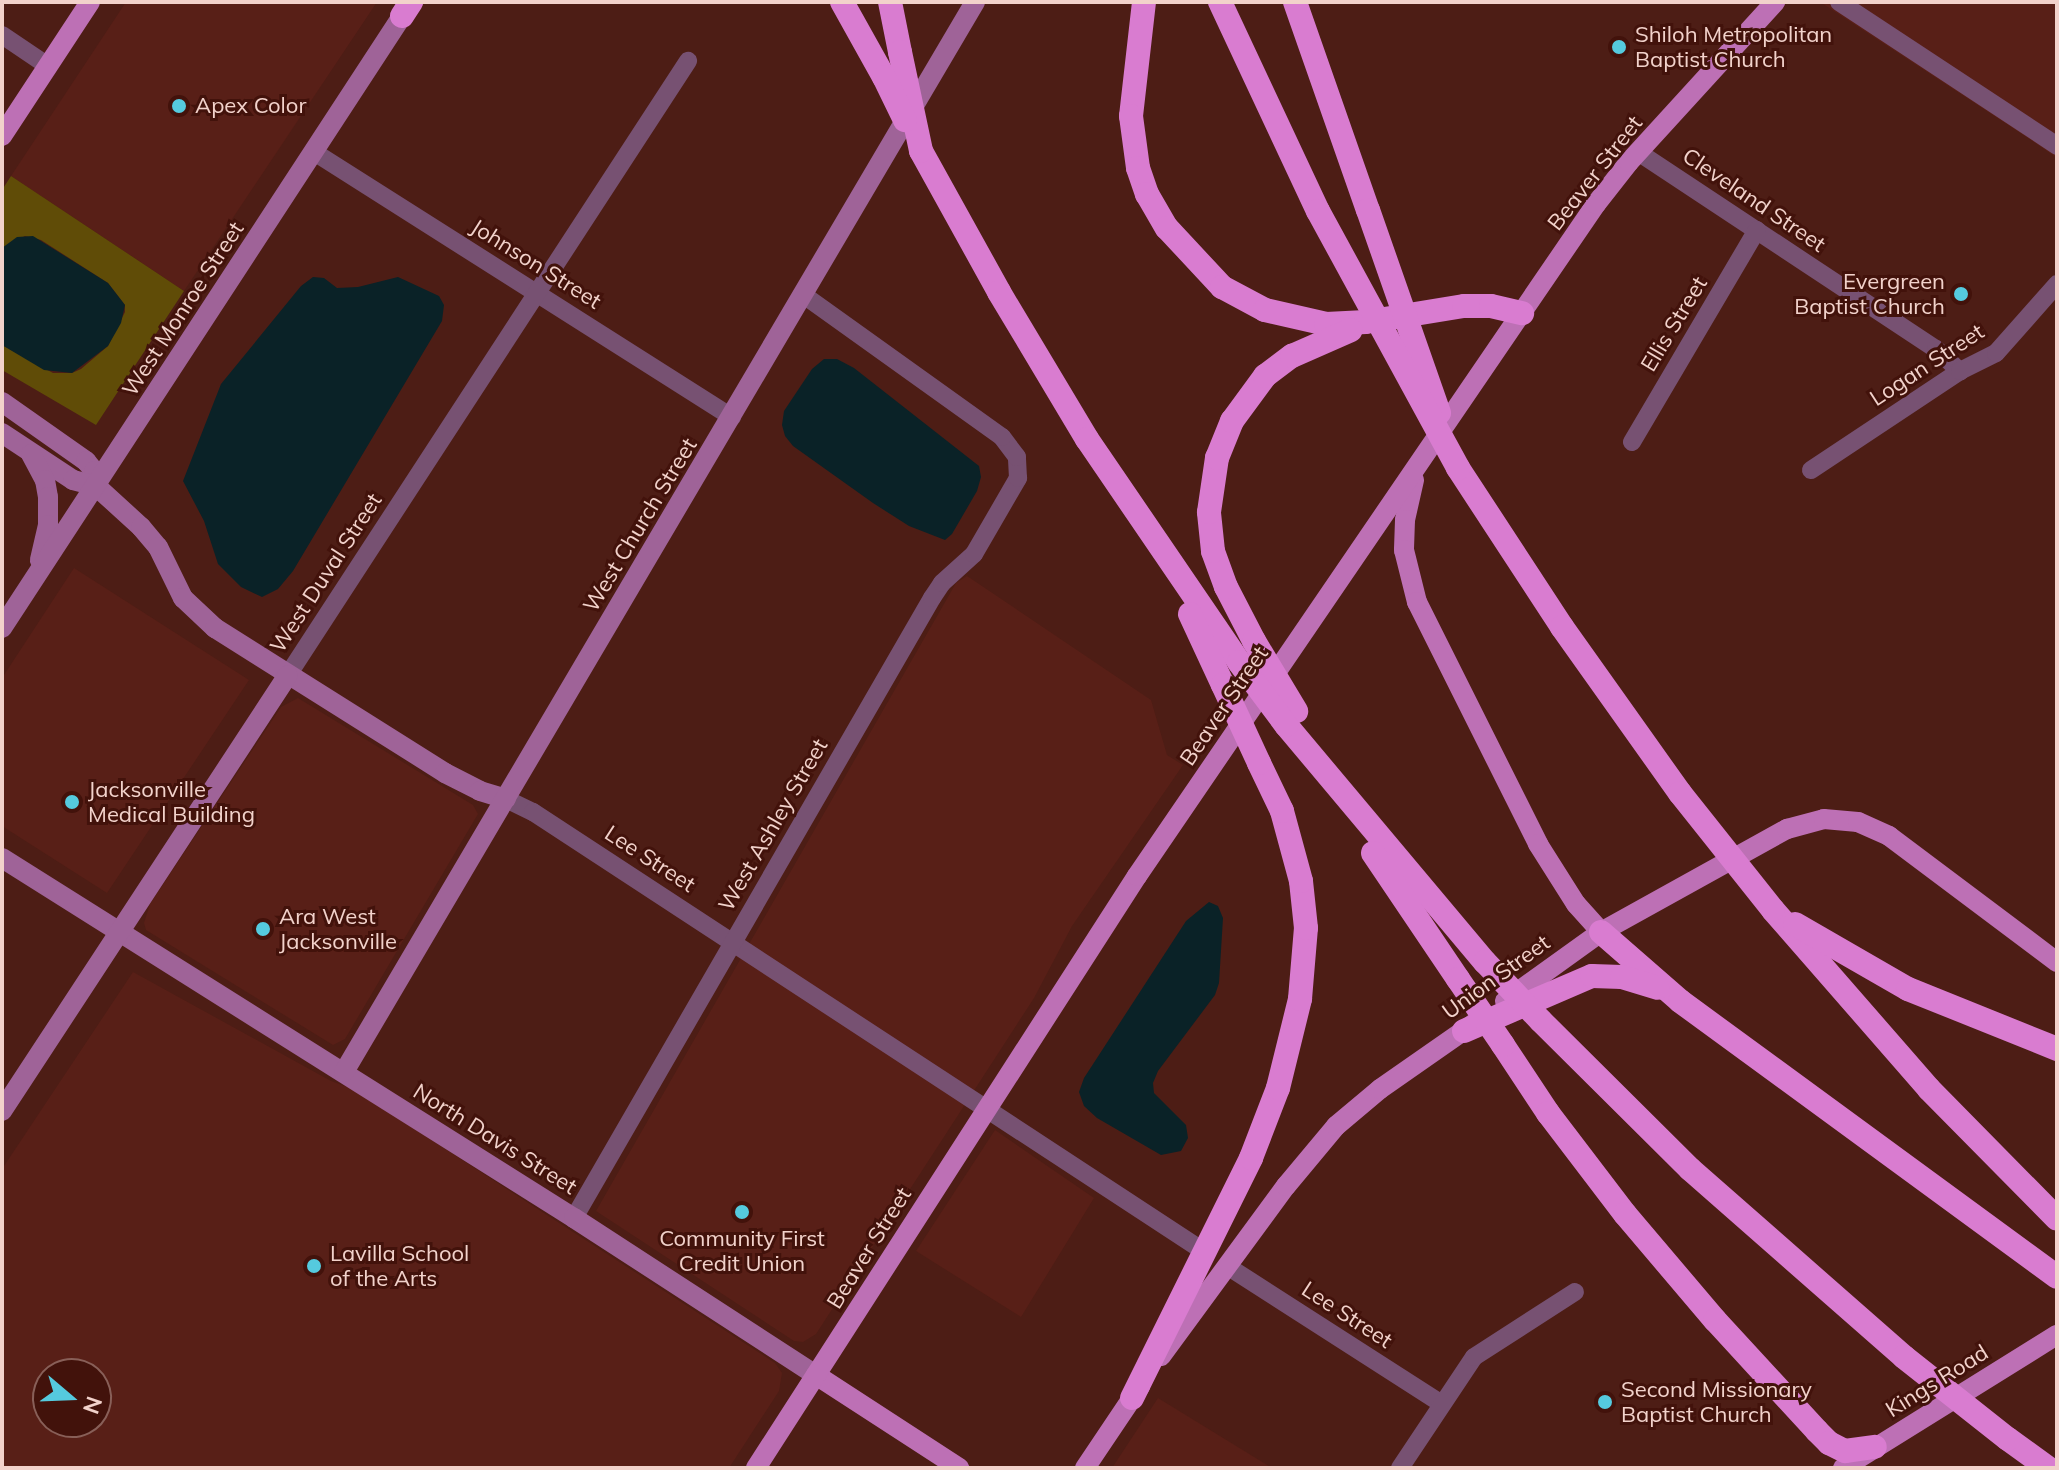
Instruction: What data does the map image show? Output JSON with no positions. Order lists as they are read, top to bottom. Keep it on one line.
{"streets":{"main road":["Beaver Street","Union Street","North Davis Street","Kings Road"],"street":["Cleveland Street","Johnson Street","West Monroe Street","Ellis Street","Logan Street","West Church Street","West Duval Street","West Ashley Street","Lee Street"]},"crossings":[["Beaver Street","Cleveland Street"],["Beaver Street","Lee Street"],["Beaver Street","North Davis Street"],["Cleveland Street","Ellis Street"],["Cleveland Street","Logan Street"],["Johnson Street","West Monroe Street"],["Johnson Street","West Church Street"],["Johnson Street","West Duval Street"],["West Monroe Street","Lee Street"],["West Church Street","West Ashley Street"],["West Church Street","Lee Street"],["West Church Street","North Davis Street"],["West Duval Street","Lee Street"],["West Duval Street","North Davis Street"],["West Ashley Street","Lee Street"],["West Ashley Street","North Davis Street"],["Lee Street","Union Street"]],"places":["Shiloh Metropolitan Baptist Church","Apex Color","Evergreen Baptist Church","Jacksonville Medical Building","Ara West Jacksonville","Community First Credit Union","Lavilla School of the Arts","Second Missionary Baptist Church"],"north":"right"}
